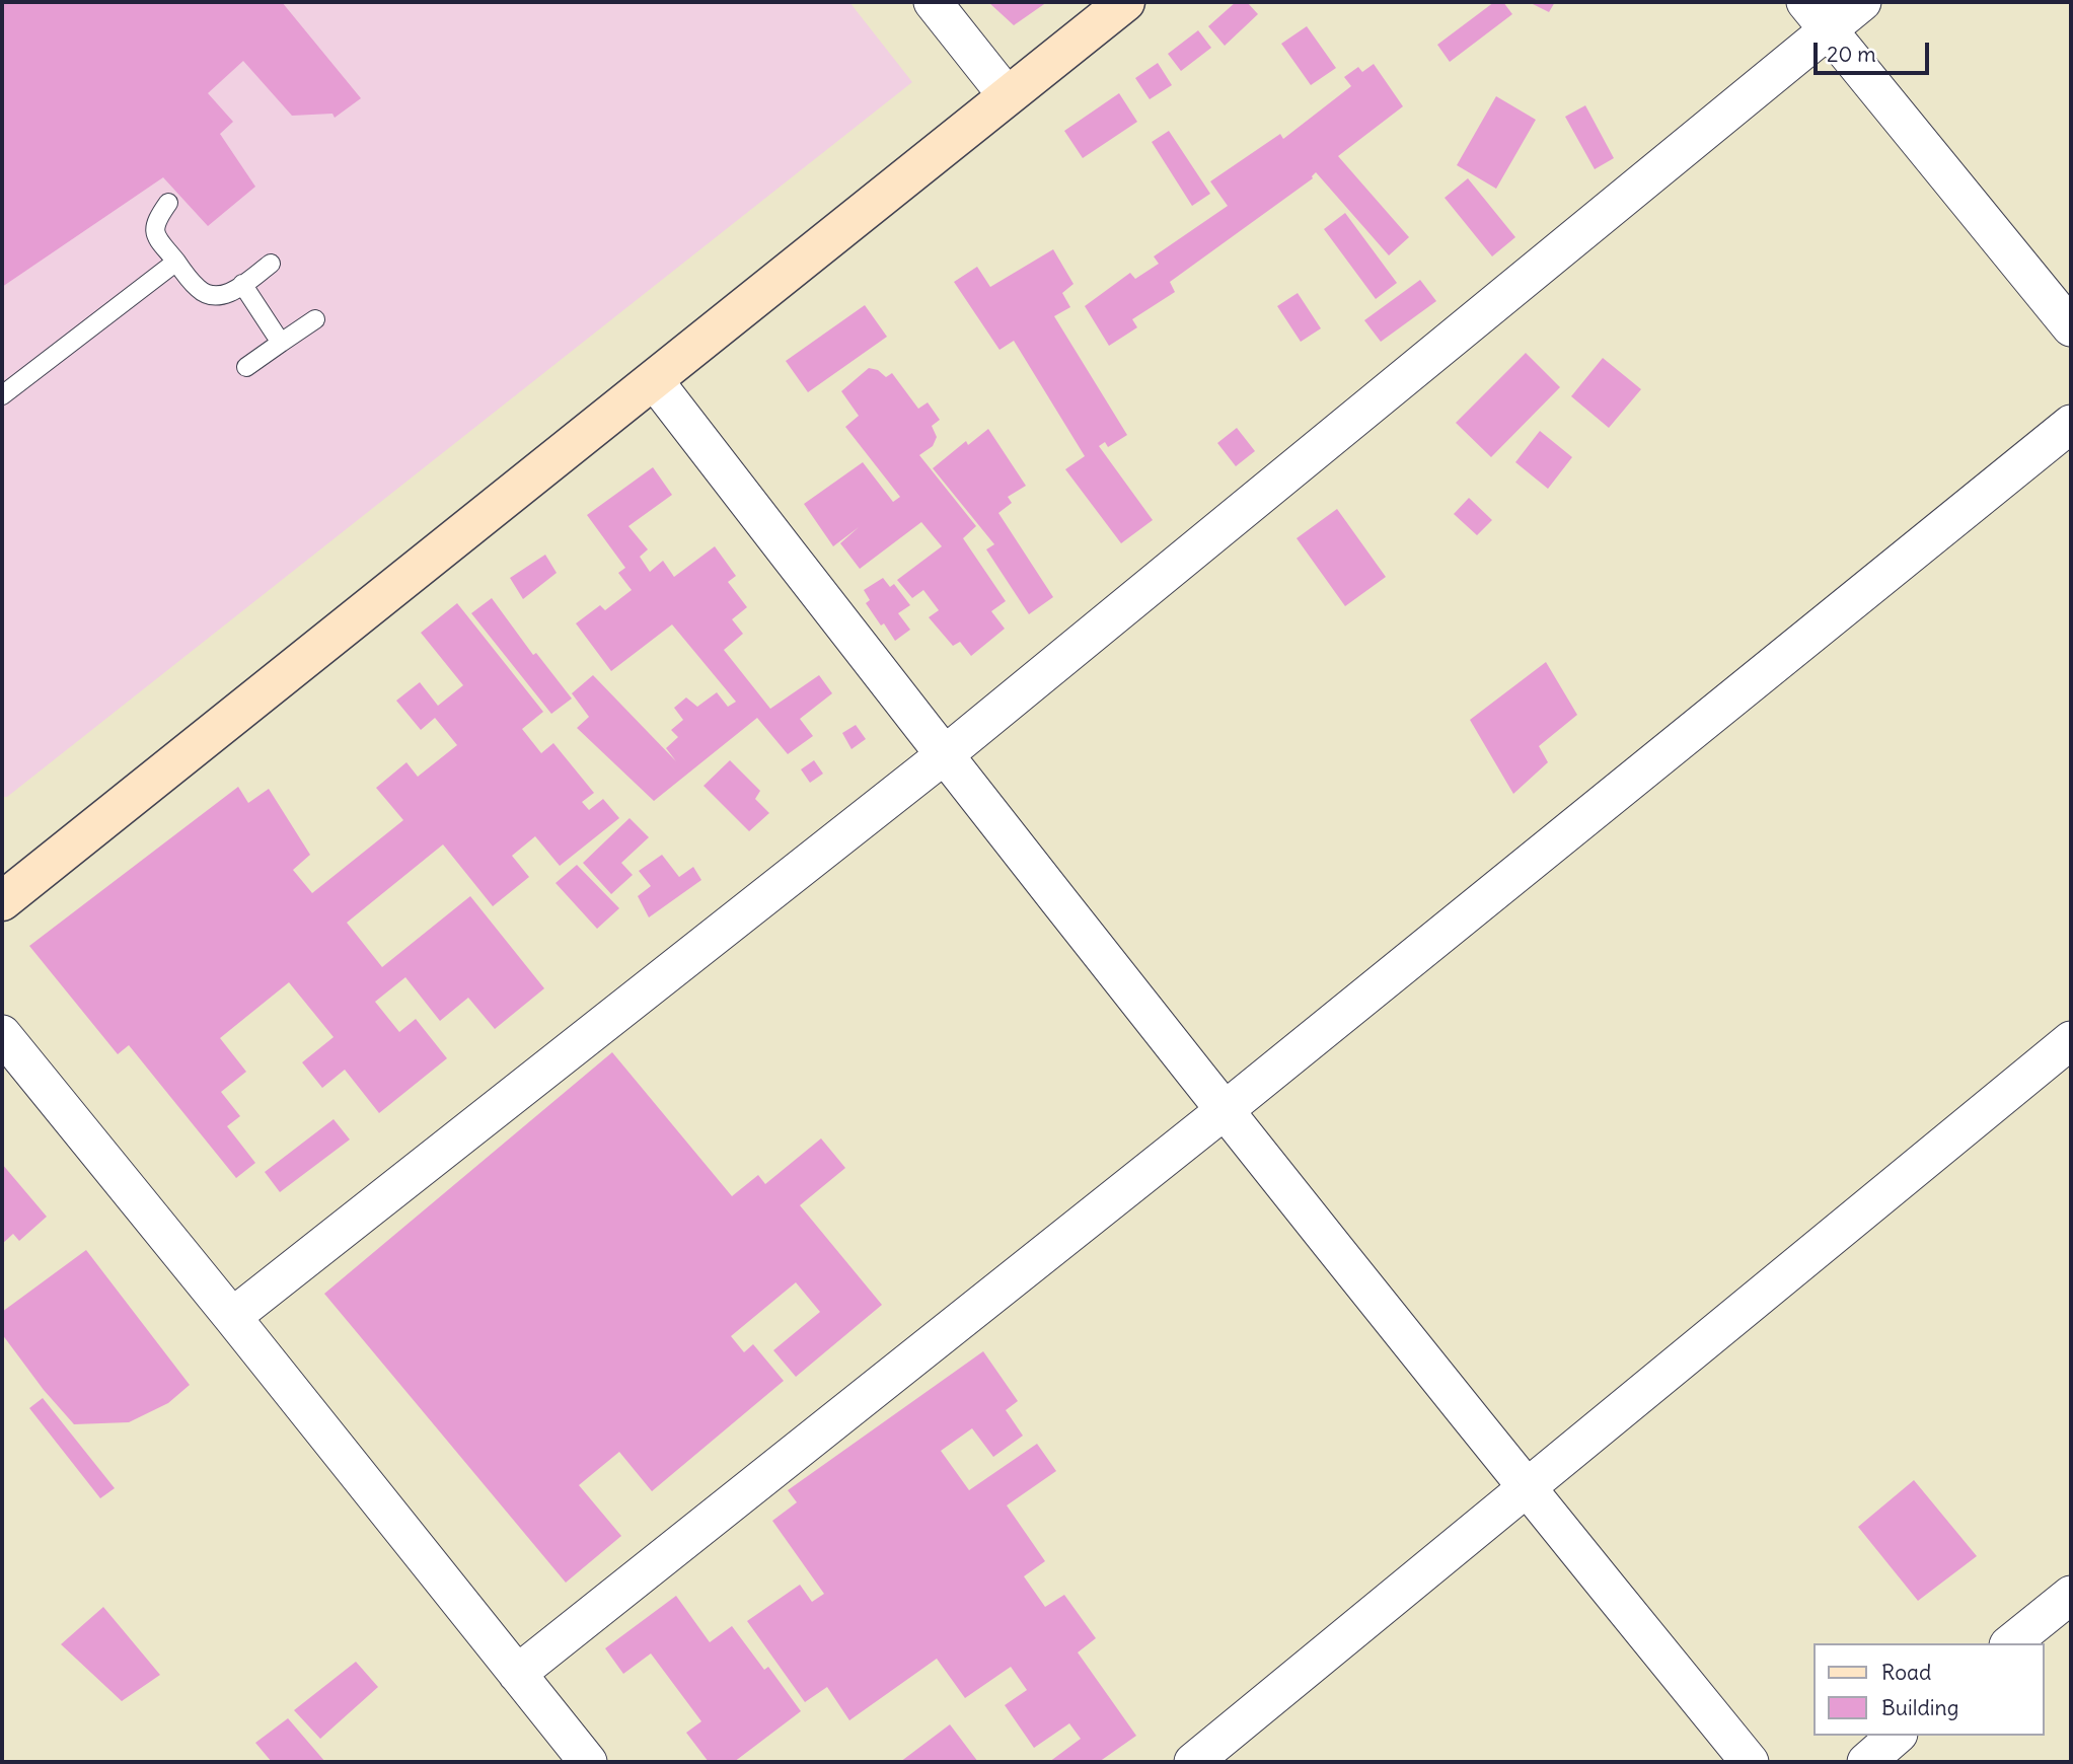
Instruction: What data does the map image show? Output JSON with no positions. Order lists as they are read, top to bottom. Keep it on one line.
{"legend":["Road","Building"],"scale_bar":"20 m"}
